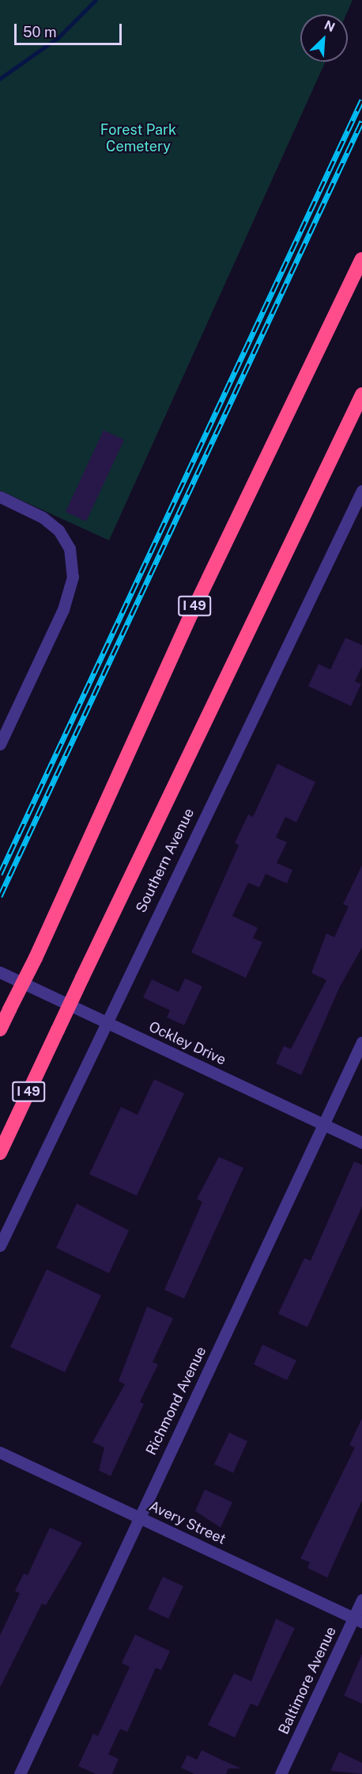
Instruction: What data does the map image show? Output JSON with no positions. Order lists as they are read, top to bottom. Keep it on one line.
{"streets":{"highway":["I 49"],"street":["Southern Avenue","Ockley Drive","Richmond Avenue","Avery Street","Baltimore Avenue"]},"crossings":[["Southern Avenue","Ockley Drive"],["Ockley Drive","Richmond Avenue"],["Richmond Avenue","Avery Street"],["Avery Street","Baltimore Avenue"]],"parks":["Forest Park Cemetery"],"scale_bar":"50 m","north":"top right"}
